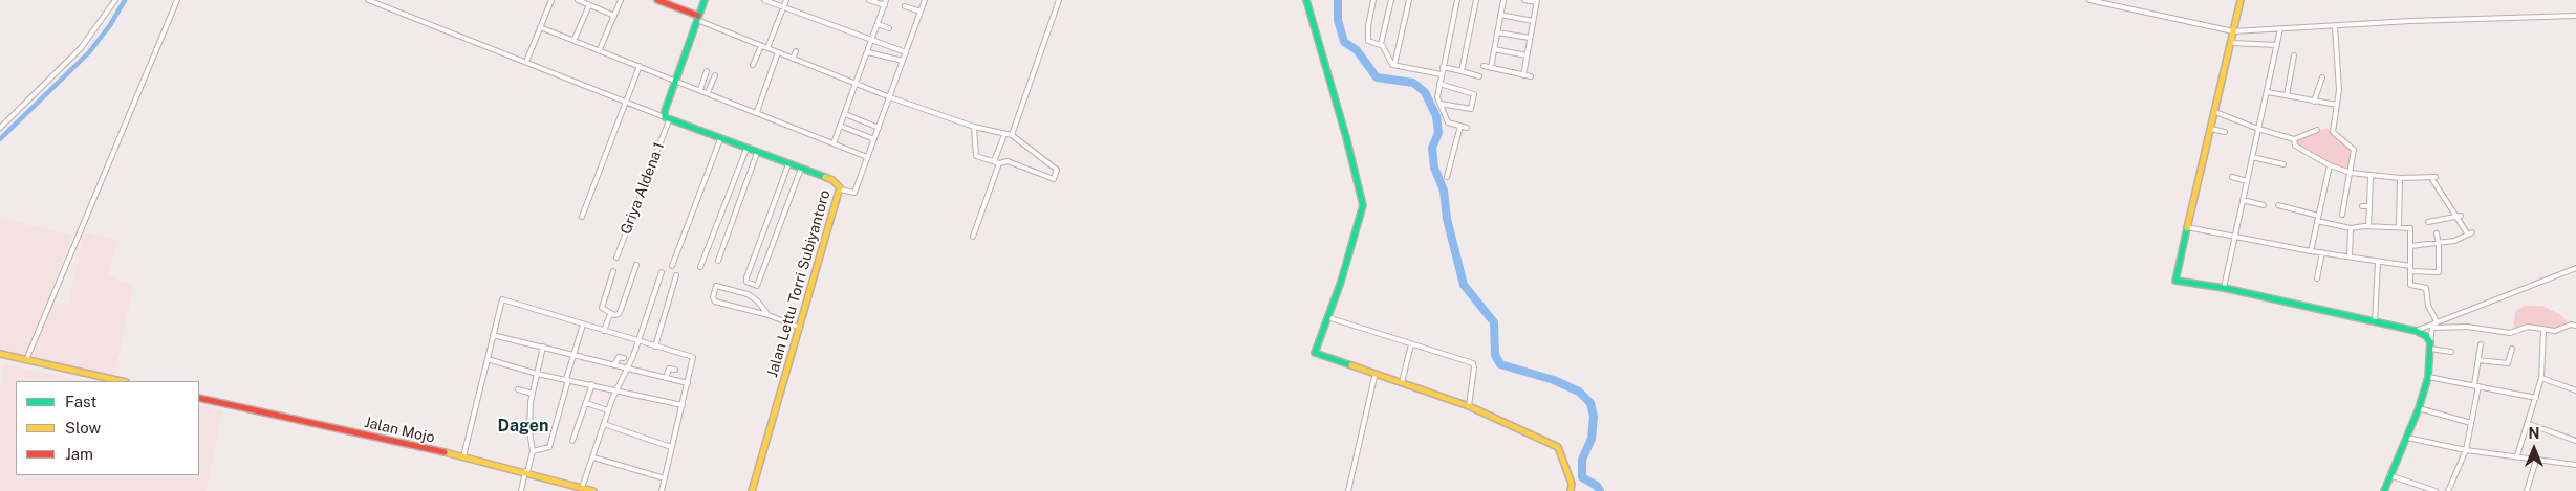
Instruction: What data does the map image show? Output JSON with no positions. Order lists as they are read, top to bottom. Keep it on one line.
{"streets":{"street":["Griya Aldena 1","Jalan Lettu Torri Subiyantoro","Jalan Mojo"]},"crossings":[["Griya Aldena 1","Jalan Lettu Torri Subiyantoro"]],"districts":["Dagen"],"legend":["Fast","Slow","Jam"],"north":"top"}
